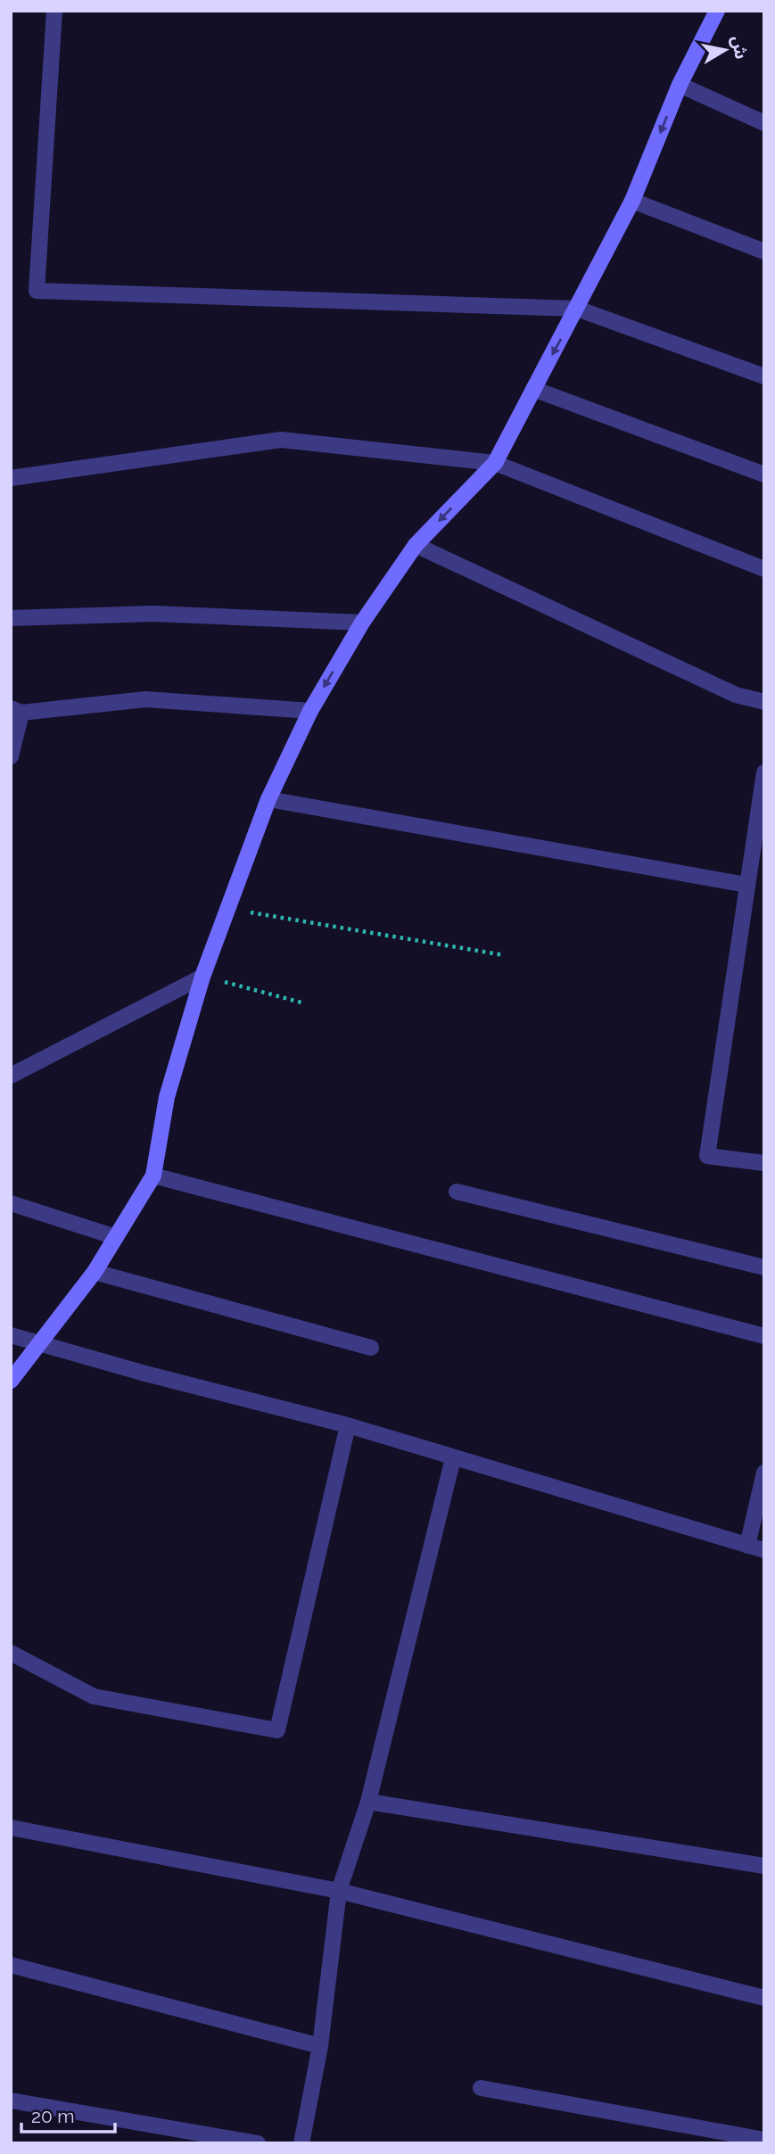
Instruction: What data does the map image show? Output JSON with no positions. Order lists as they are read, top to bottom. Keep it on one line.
{"scale_bar":"20 m","north":"right"}
